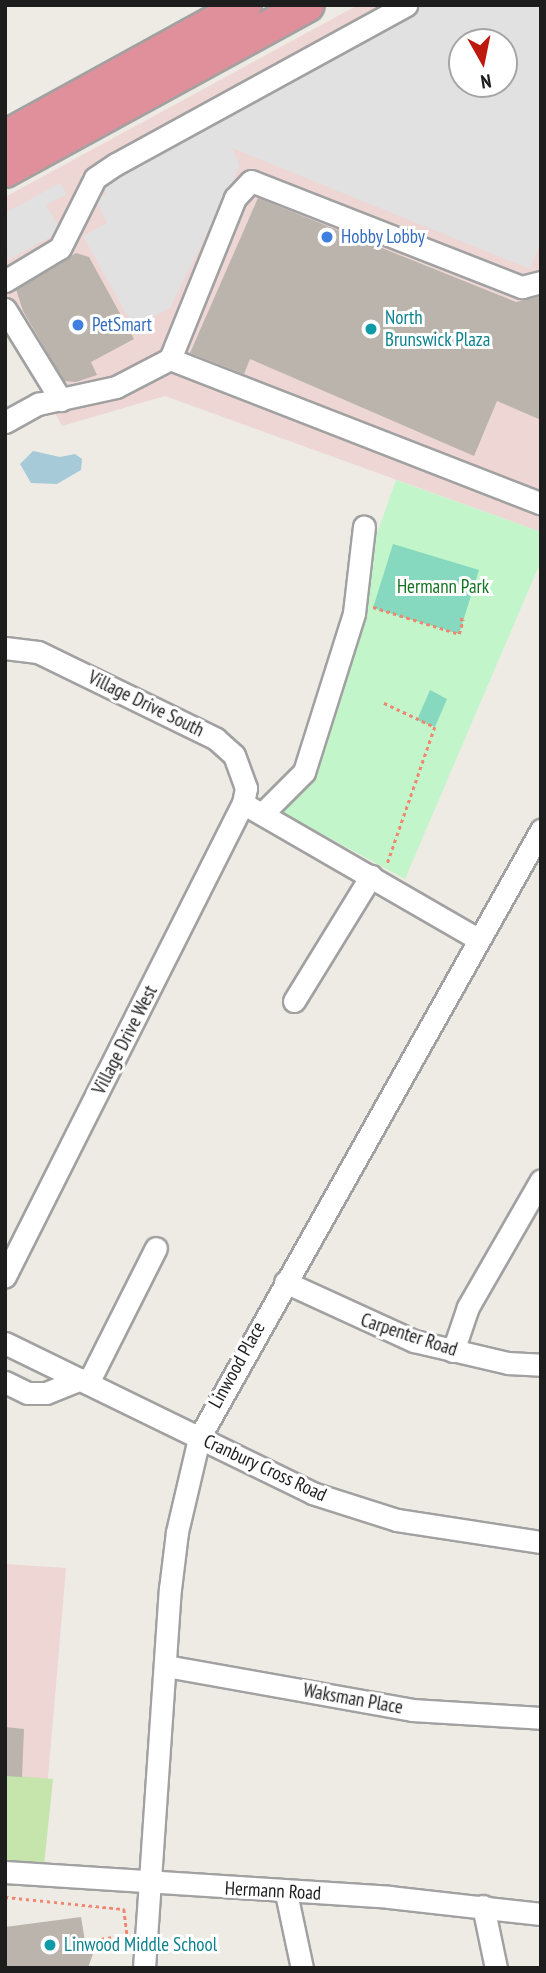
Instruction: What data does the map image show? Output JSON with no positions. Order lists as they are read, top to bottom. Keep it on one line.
{"streets":{"street":["Village Drive South","Village Drive West","Carpenter Road","Linwood Place","Cranbury Cross Road","Waksman Place","Hermann Road"]},"crossings":[["Village Drive South","Village Drive West"],["Carpenter Road","Linwood Place"],["Linwood Place","Cranbury Cross Road"],["Linwood Place","Waksman Place"],["Linwood Place","Hermann Road"]],"parks":["Hermann Park"],"places":["Hobby Lobby","PetSmart","North Brunswick Plaza","Linwood Middle School"],"north":"bottom"}
